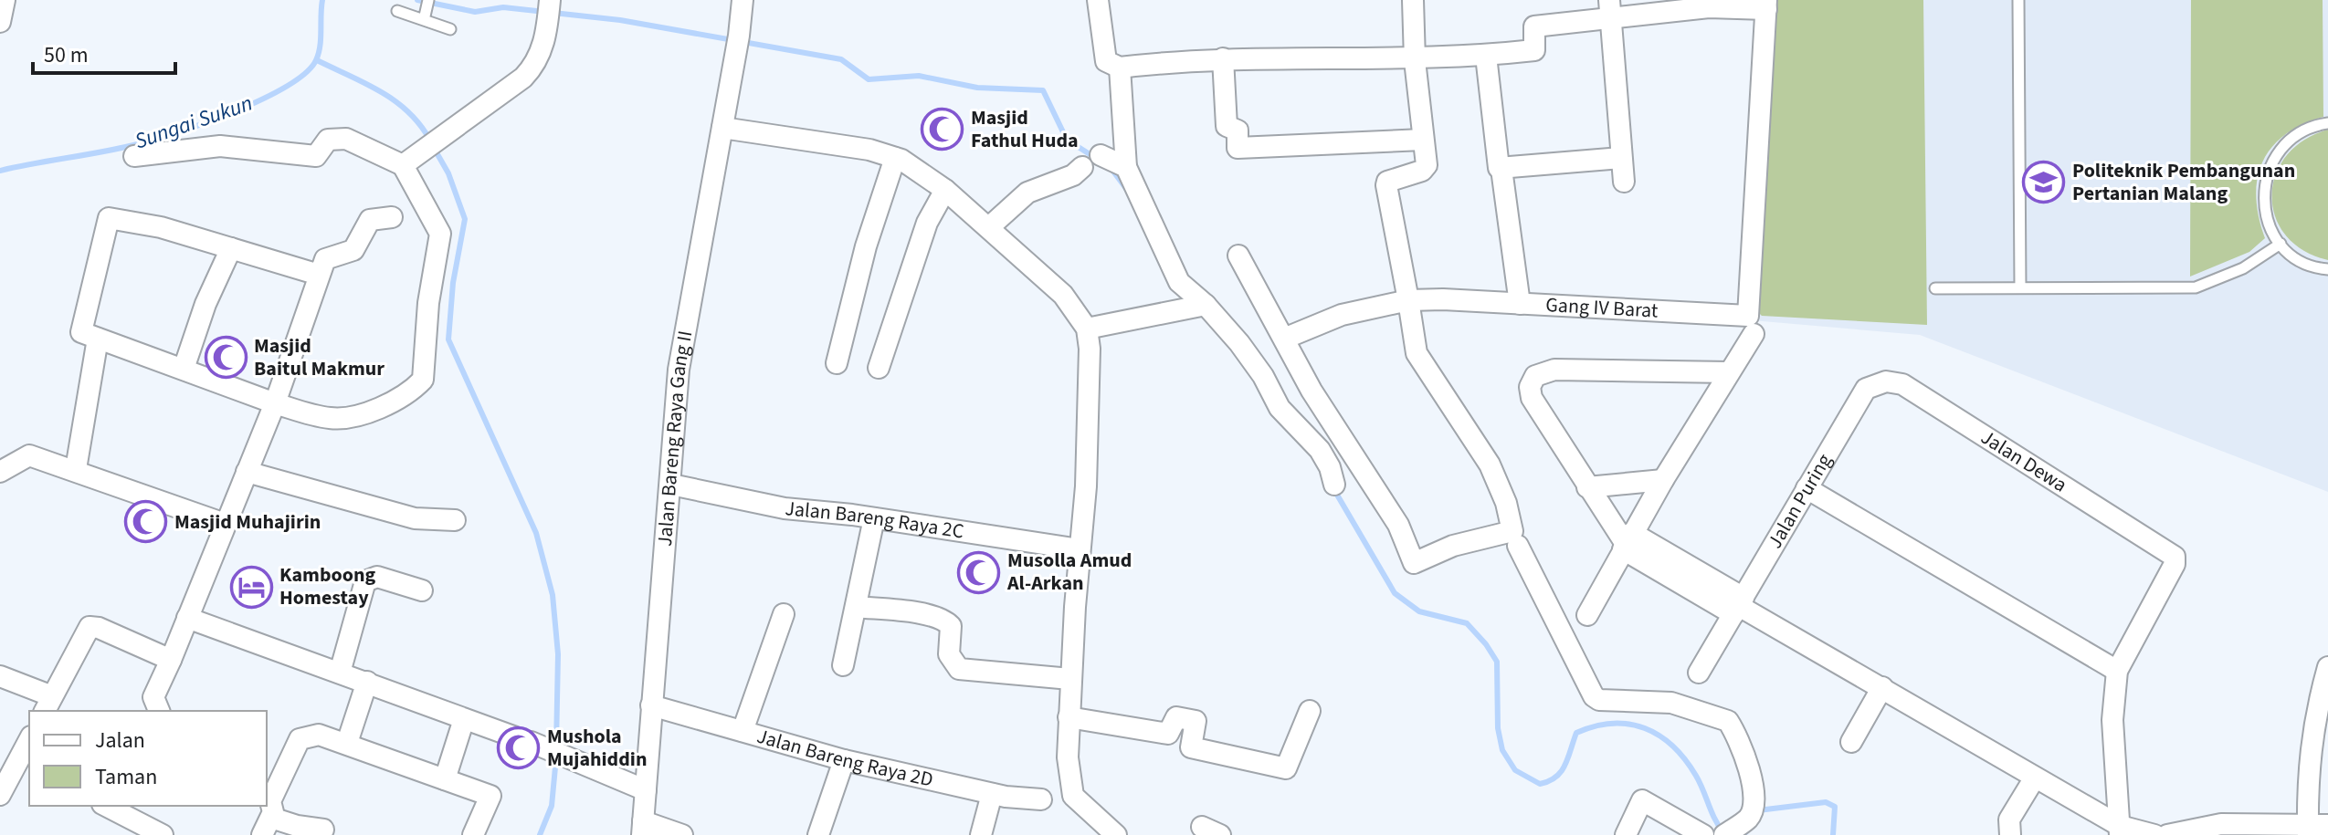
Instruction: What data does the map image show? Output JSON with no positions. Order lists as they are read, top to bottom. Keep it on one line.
{"streets":{"street":["Gang IV Barat","Jalan Bareng Raya Gang II","Jalan Dewa","Jalan Puring","Jalan Bareng Raya 2C","Jalan Bareng Raya 2D"]},"crossings":[["Jalan Bareng Raya Gang II","Jalan Bareng Raya 2C"],["Jalan Bareng Raya Gang II","Jalan Bareng Raya 2D"],["Jalan Dewa","Jalan Puring"]],"water":["Sungai Sukun"],"places":{"mosque":["Masjid Fathul Huda","Masjid Baitul Makmur","Masjid Muhajirin","Musolla Amud Al-Arkan","Mushola Mujahiddin"],"school or university":["Politeknik Pembangunan Pertanian Malang"],"hotel":["Kamboong Homestay"]},"legend":["Jalan","Taman"],"scale_bar":"50 m"}
